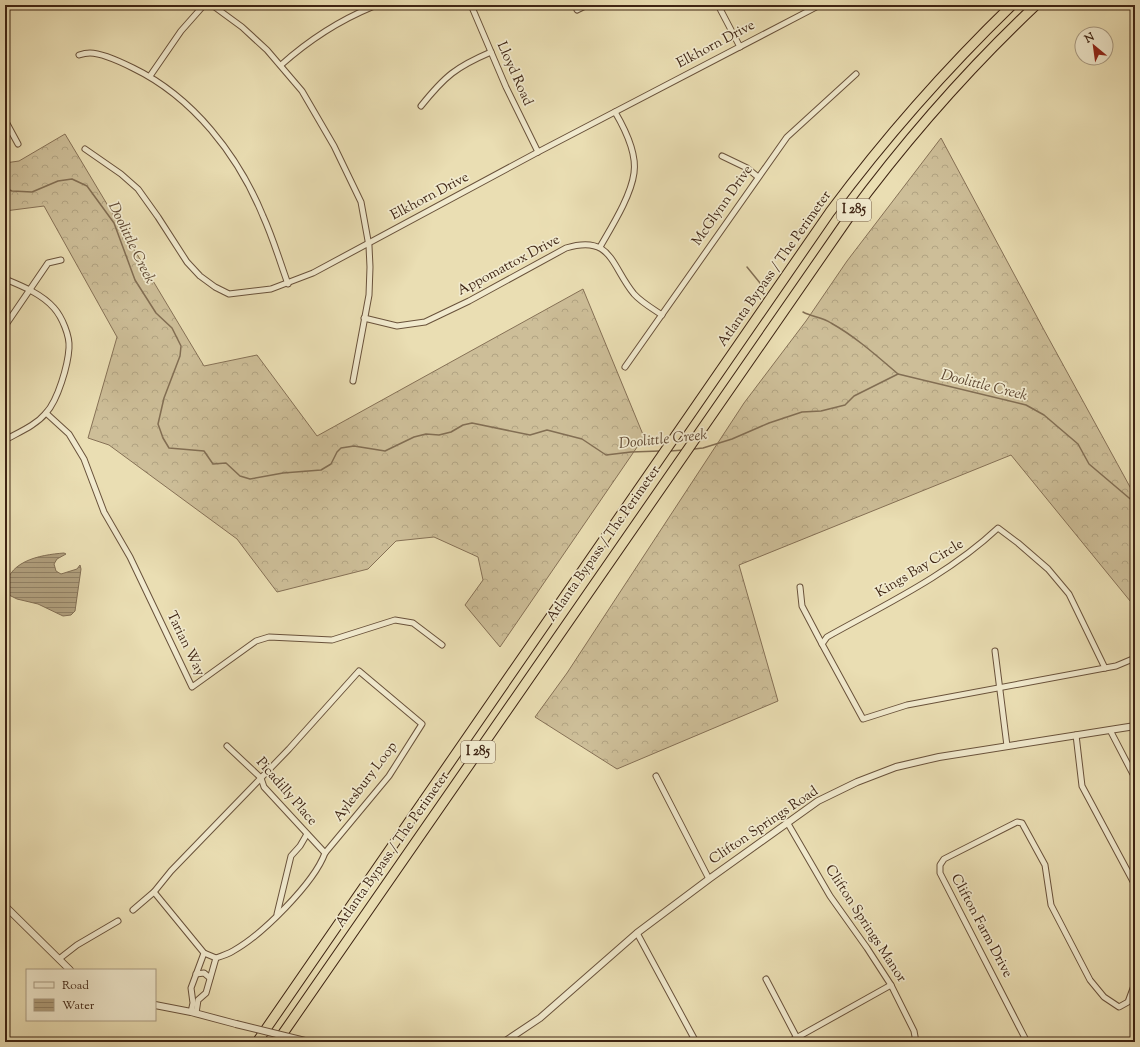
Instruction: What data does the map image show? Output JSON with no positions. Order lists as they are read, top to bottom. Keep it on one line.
{"streets":{"highway":["I 285","Atlanta Bypass / The Perimeter"],"street":["Elkhorn Drive","Lloyd Road","McGlynn Drive","Appomattox Drive","Kings Bay Circle","Tarian Way","Aylesbury Loop","Picadilly Place","Clifton Springs Road","Clifton Springs Manor","Clifton Farm Drive"]},"crossings":[["Elkhorn Drive","Lloyd Road"],["Aylesbury Loop","Picadilly Place"],["Clifton Springs Road","Clifton Springs Manor"]],"water":["Doolittle Creek"],"legend":["Road","Water"],"north":"top left"}
